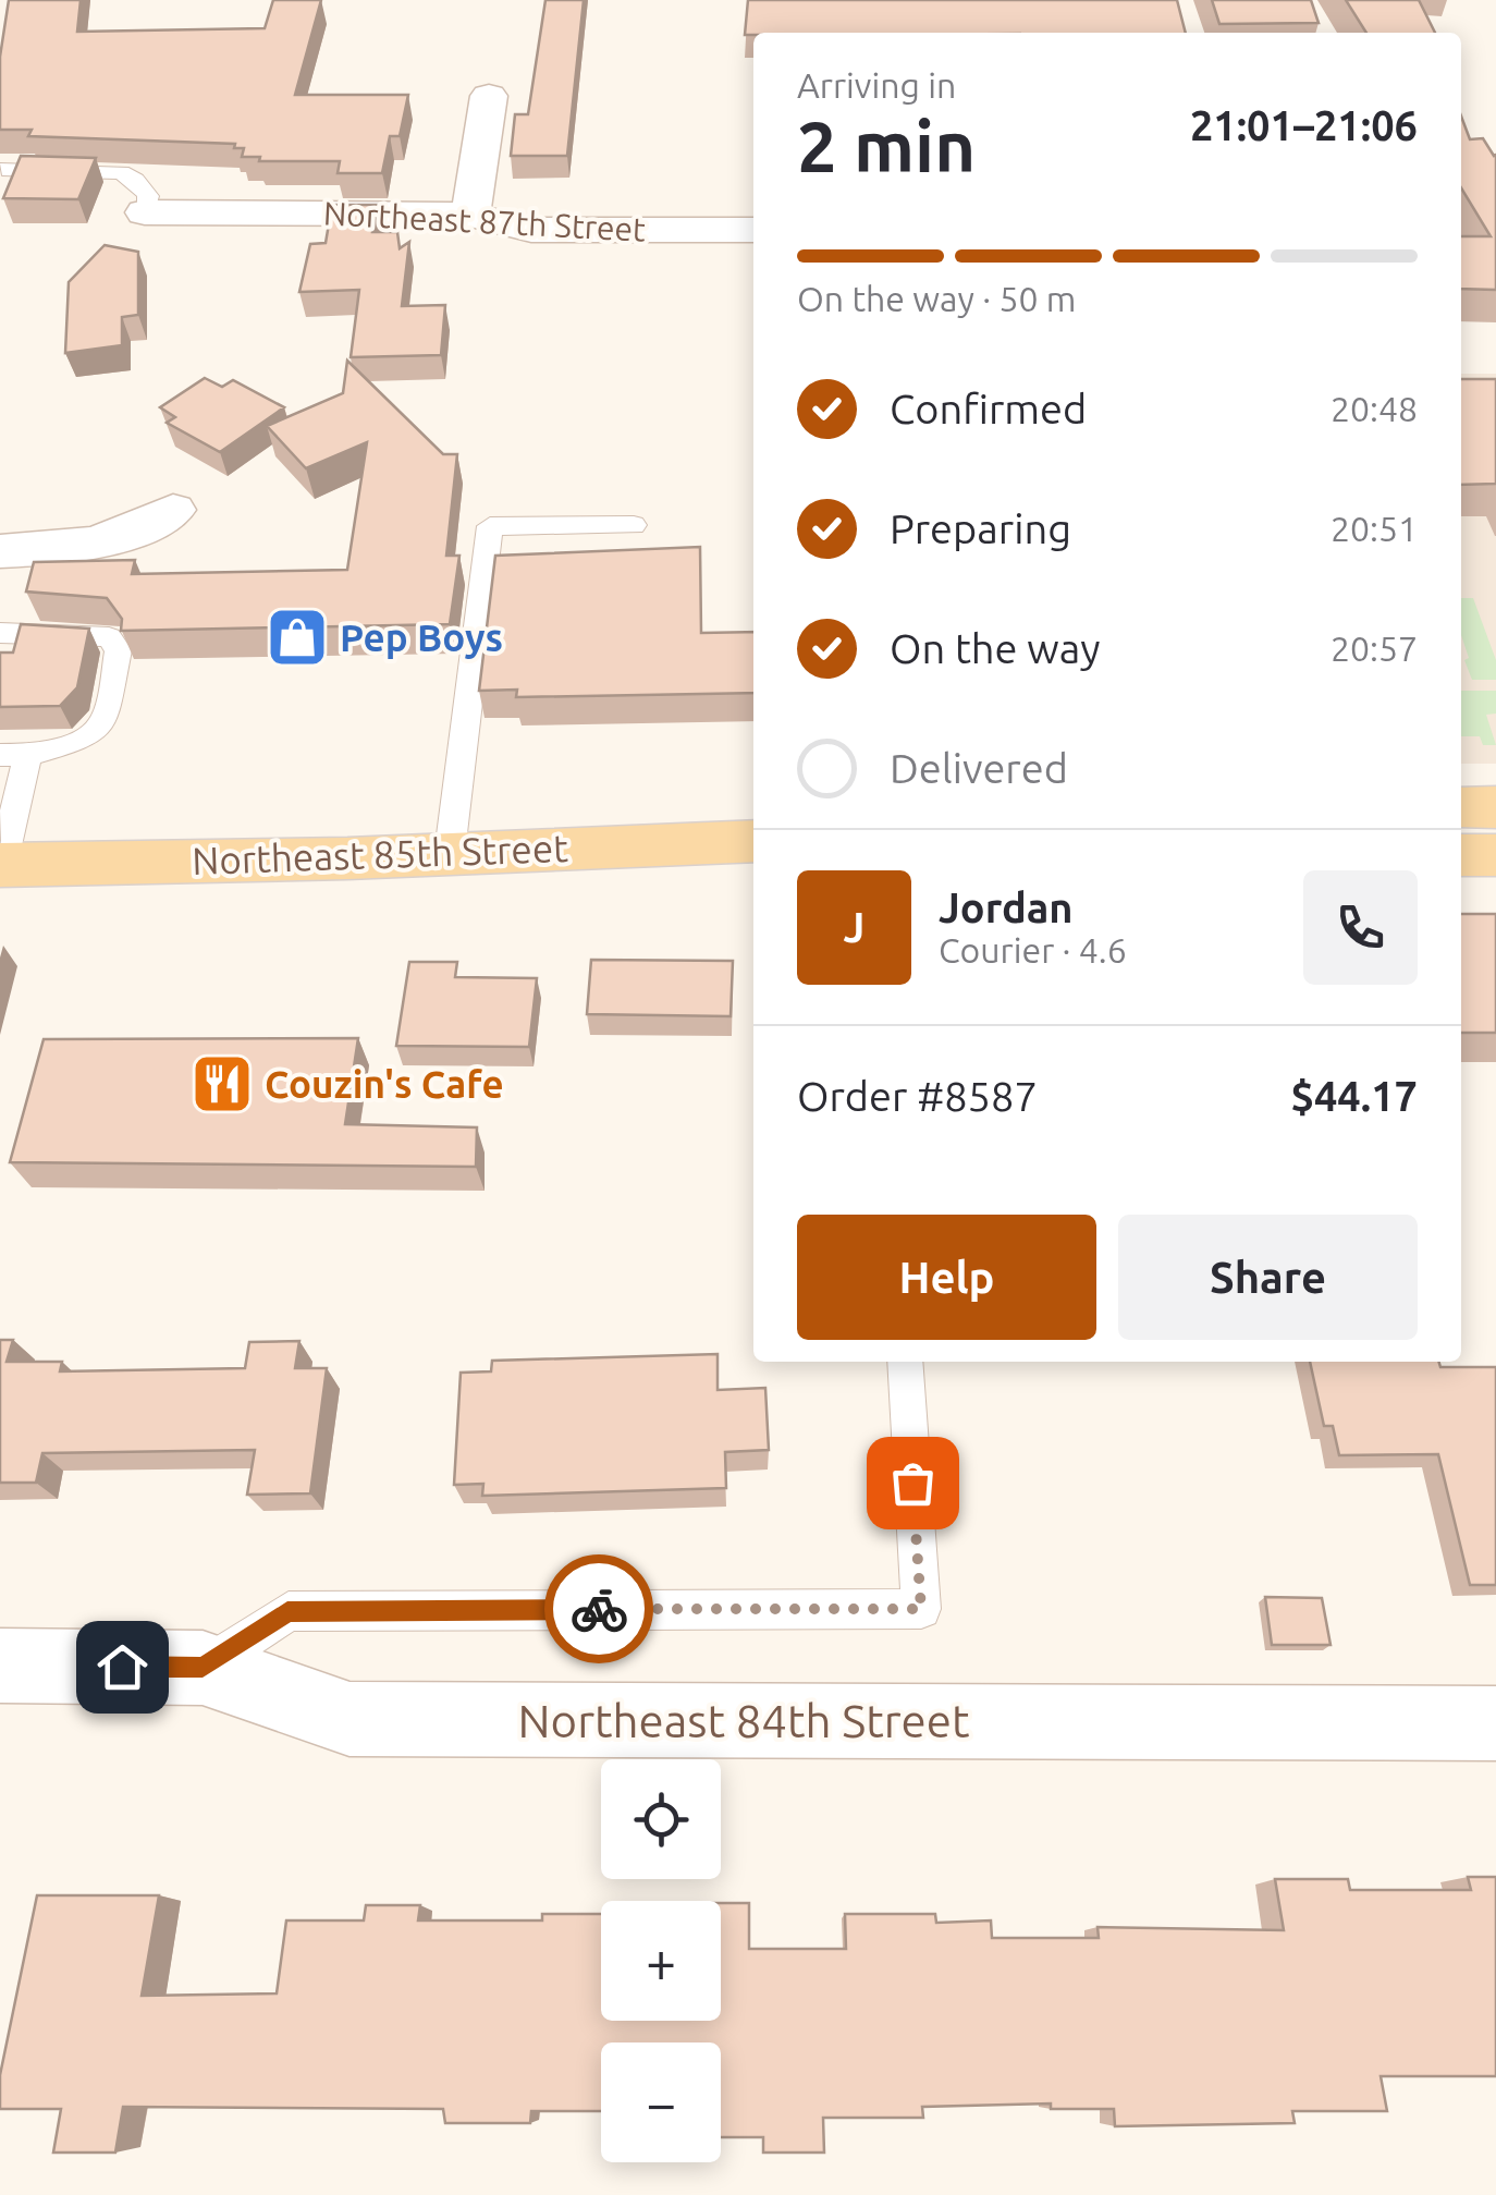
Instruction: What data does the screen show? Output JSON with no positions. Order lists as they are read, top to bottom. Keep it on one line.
{"streets":{"main road":["Northeast 85th Street"],"street":["Northeast 87th Street","Northeast 84th Street"]},"places":{"shop":["Pep Boys"],"restaurant":["Couzin's Cafe"]},"page":{"heading":["2 min","Arriving in","21:01–21:06"],"panel":["Jordan","Courier · 4.6","Order #8587","$44.17"],"bar":"On the way · 50 m","list":[["Confirmed","20:48"],["Preparing","20:51"],["On the way","20:57"],"Delivered"],"round":"J","buttons":["Help","Share"],"map_buttons":["+","−"]}}
